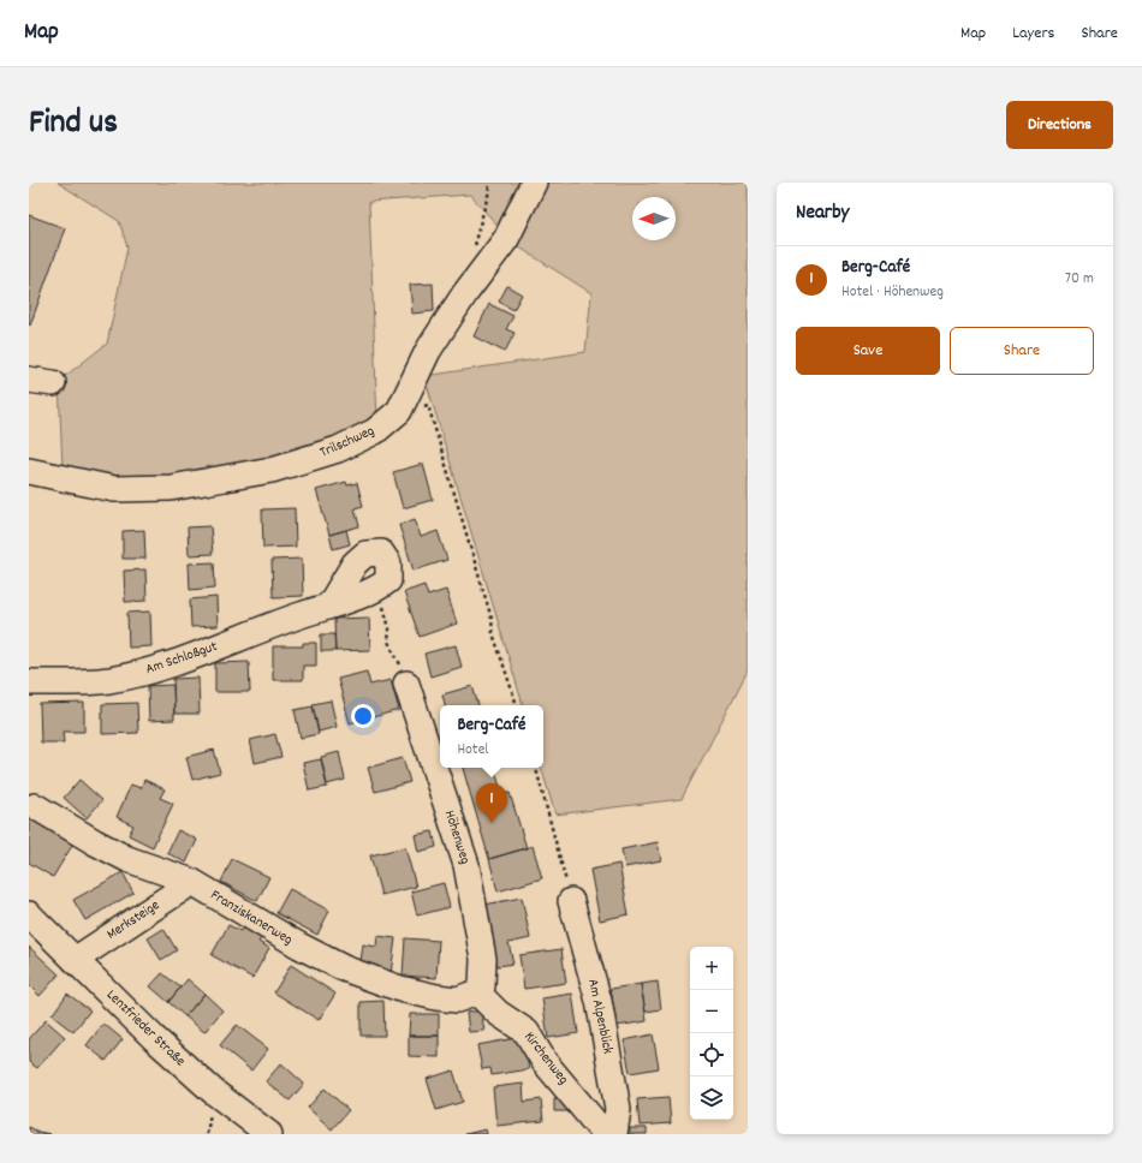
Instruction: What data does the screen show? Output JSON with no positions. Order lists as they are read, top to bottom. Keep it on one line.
{"streets":{"street":["Trilschweg","Am Schloßgut","Höhenweg","Franziskanerweg","Merksteige","Am Alpenblick","Lenzfrieder Straße","Kirchenweg"]},"crossings":[["Höhenweg","Franziskanerweg"],["Höhenweg","Kirchenweg"],["Franziskanerweg","Merksteige"],["Franziskanerweg","Kirchenweg"],["Merksteige","Lenzfrieder Straße"]],"north":"left","page":{"header":"Map","nav":["Map","Layers","Share"],"title":"Find us","buttons":["Directions",["Save","Share"]],"heading":"Nearby","list":[{"mark":"1","name":"Berg-Café","note":"Hotel · Höhenweg","value":"70 m"}],"popup":["Berg-Café","Hotel"],"pins":"1","map_buttons":["+","−"]}}
